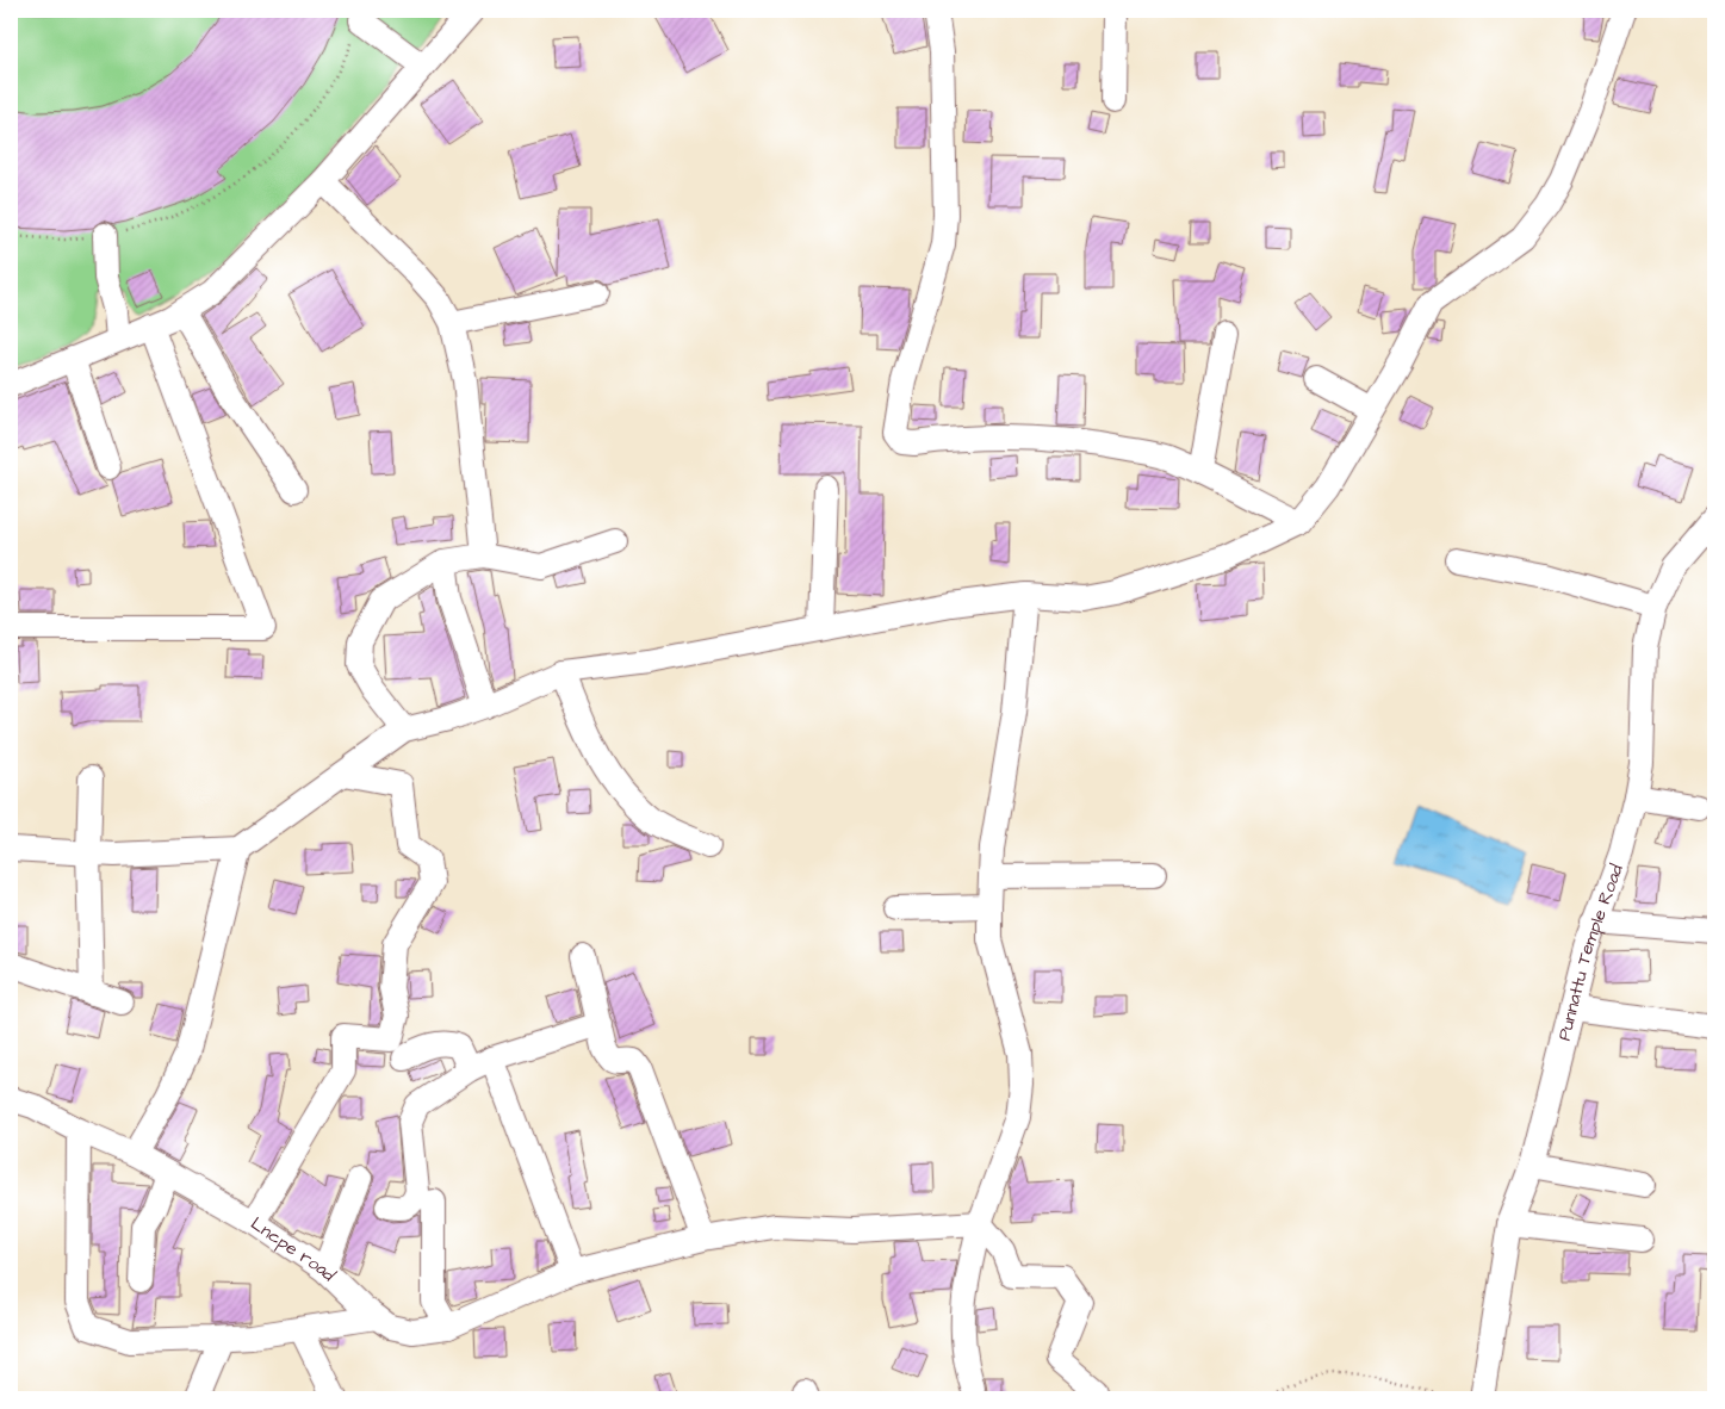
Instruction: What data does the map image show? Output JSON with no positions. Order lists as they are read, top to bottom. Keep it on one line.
{"streets":{"street":["Punnattu Temple Road","Lncpe road"]}}
